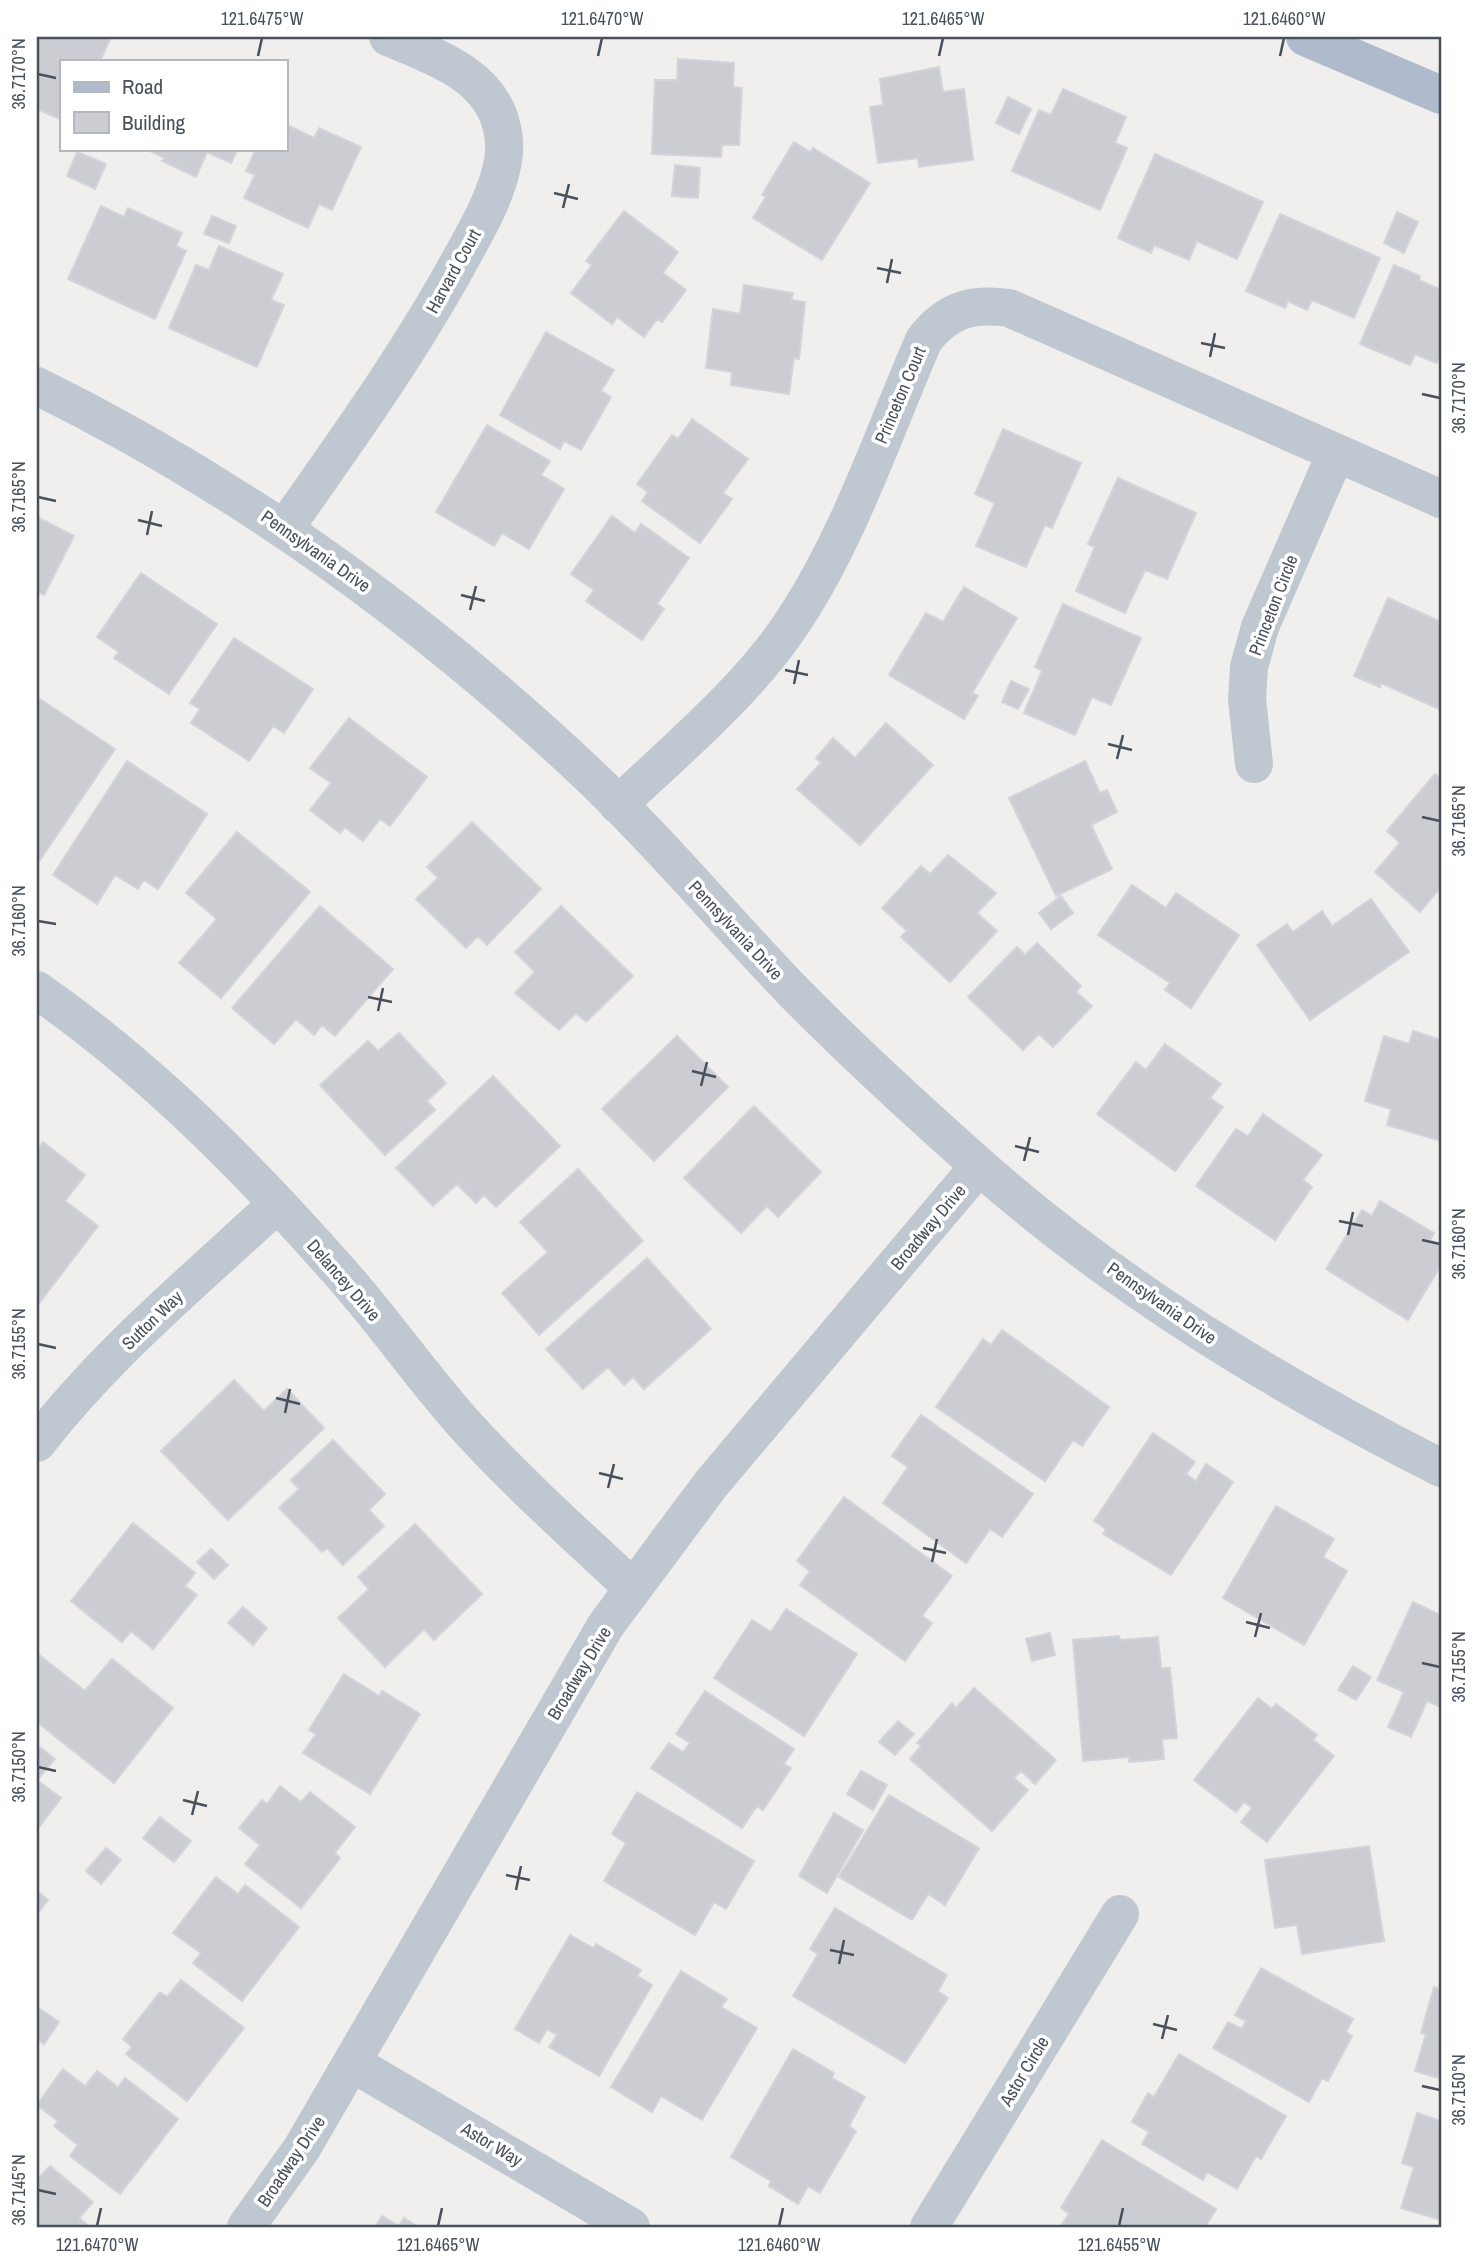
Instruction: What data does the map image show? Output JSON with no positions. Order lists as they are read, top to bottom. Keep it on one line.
{"streets":{"street":["Harvard Court","Princeton Court","Pennsylvania Drive","Princeton Circle","Broadway Drive","Delancey Drive","Sutton Way","Astor Circle","Astor Way"]},"crossings":[["Harvard Court","Pennsylvania Drive"],["Princeton Court","Pennsylvania Drive"],["Princeton Court","Princeton Circle"],["Pennsylvania Drive","Broadway Drive"],["Broadway Drive","Delancey Drive"],["Broadway Drive","Astor Way"],["Delancey Drive","Sutton Way"]],"legend":["Road","Building"],"coordinates":["121.6475°W","121.6470°W","121.6465°W","121.6460°W","36.7170°N","36.7165°N","36.7160°N","36.7155°N","36.7150°N","36.7145°N","121.6455°W"]}
